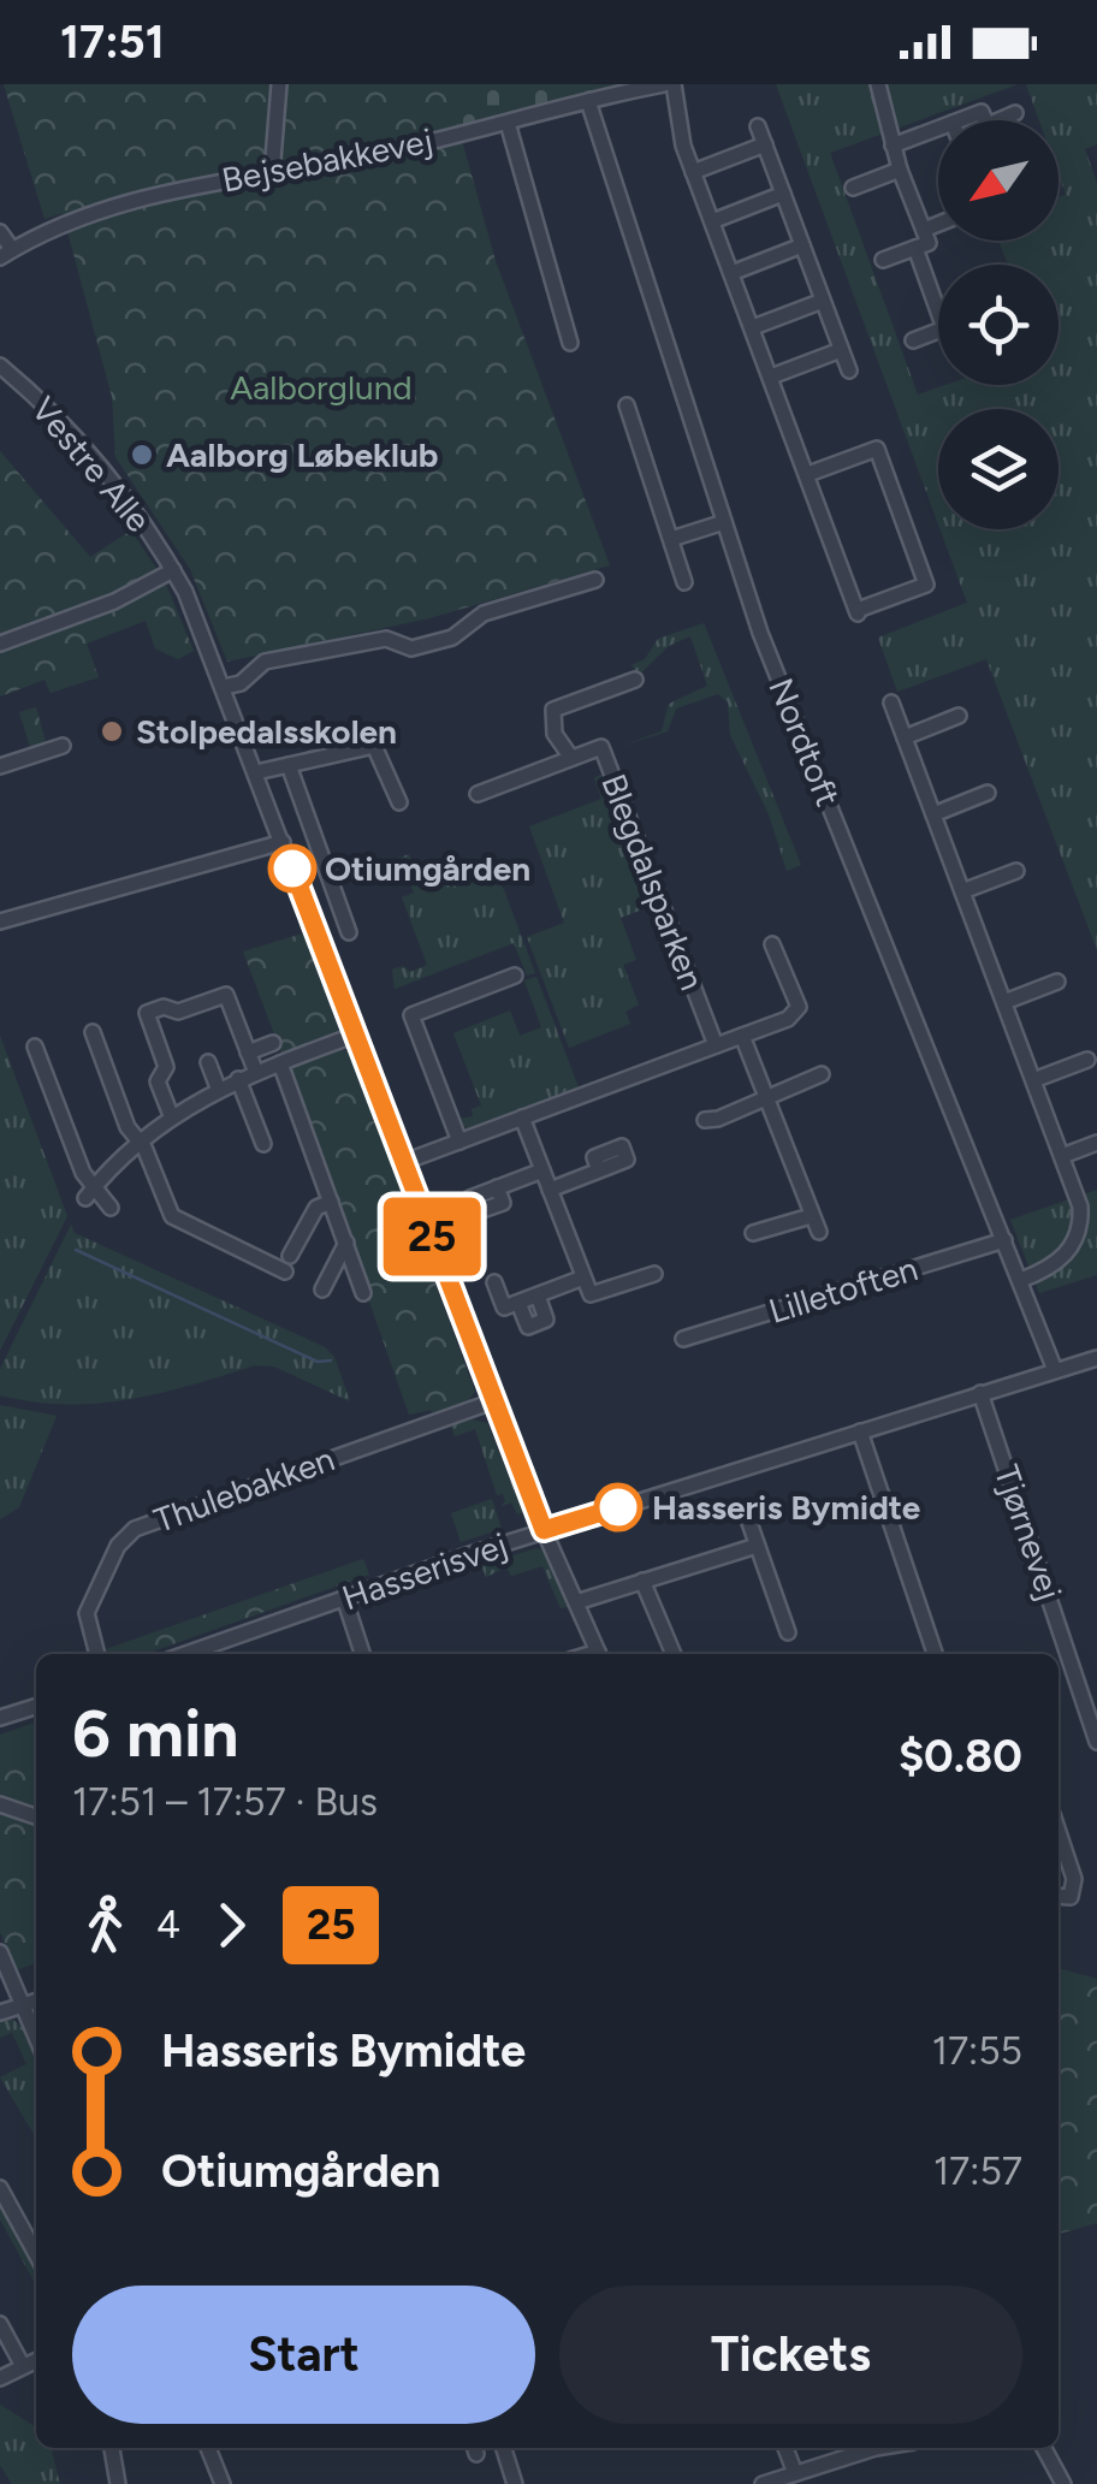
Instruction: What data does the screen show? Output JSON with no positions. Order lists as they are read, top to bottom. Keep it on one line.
{"streets":{"street":["Bejsebakkevej","Vestre Alle","Nordtoft","Blegdalsparken","Lilletoften","Thulebakken","Tjørnevej","Hasserisvej"]},"crossings":[["Bejsebakkevej","Nordtoft"],["Vestre Alle","Thulebakken"],["Vestre Alle","Hasserisvej"],["Nordtoft","Lilletoften"],["Nordtoft","Hasserisvej"],["Tjørnevej","Hasserisvej"]],"parks":["Aalborglund"],"places":["Aalborg Løbeklub","Stolpedalsskolen","Otiumgården","Hasseris Bymidte"],"lines":["bus line 25"],"north":"bottom left","page":{"status":"17:51","on_map":"25","heading":["6 min","17:51 – 17:57 · Bus","$0.80"],"legs":["4","25"],"list":[{"name":"Hasseris Bymidte","value":"17:55"},{"name":"Otiumgården","value":"17:57"}],"buttons":["Start","Tickets"]}}
